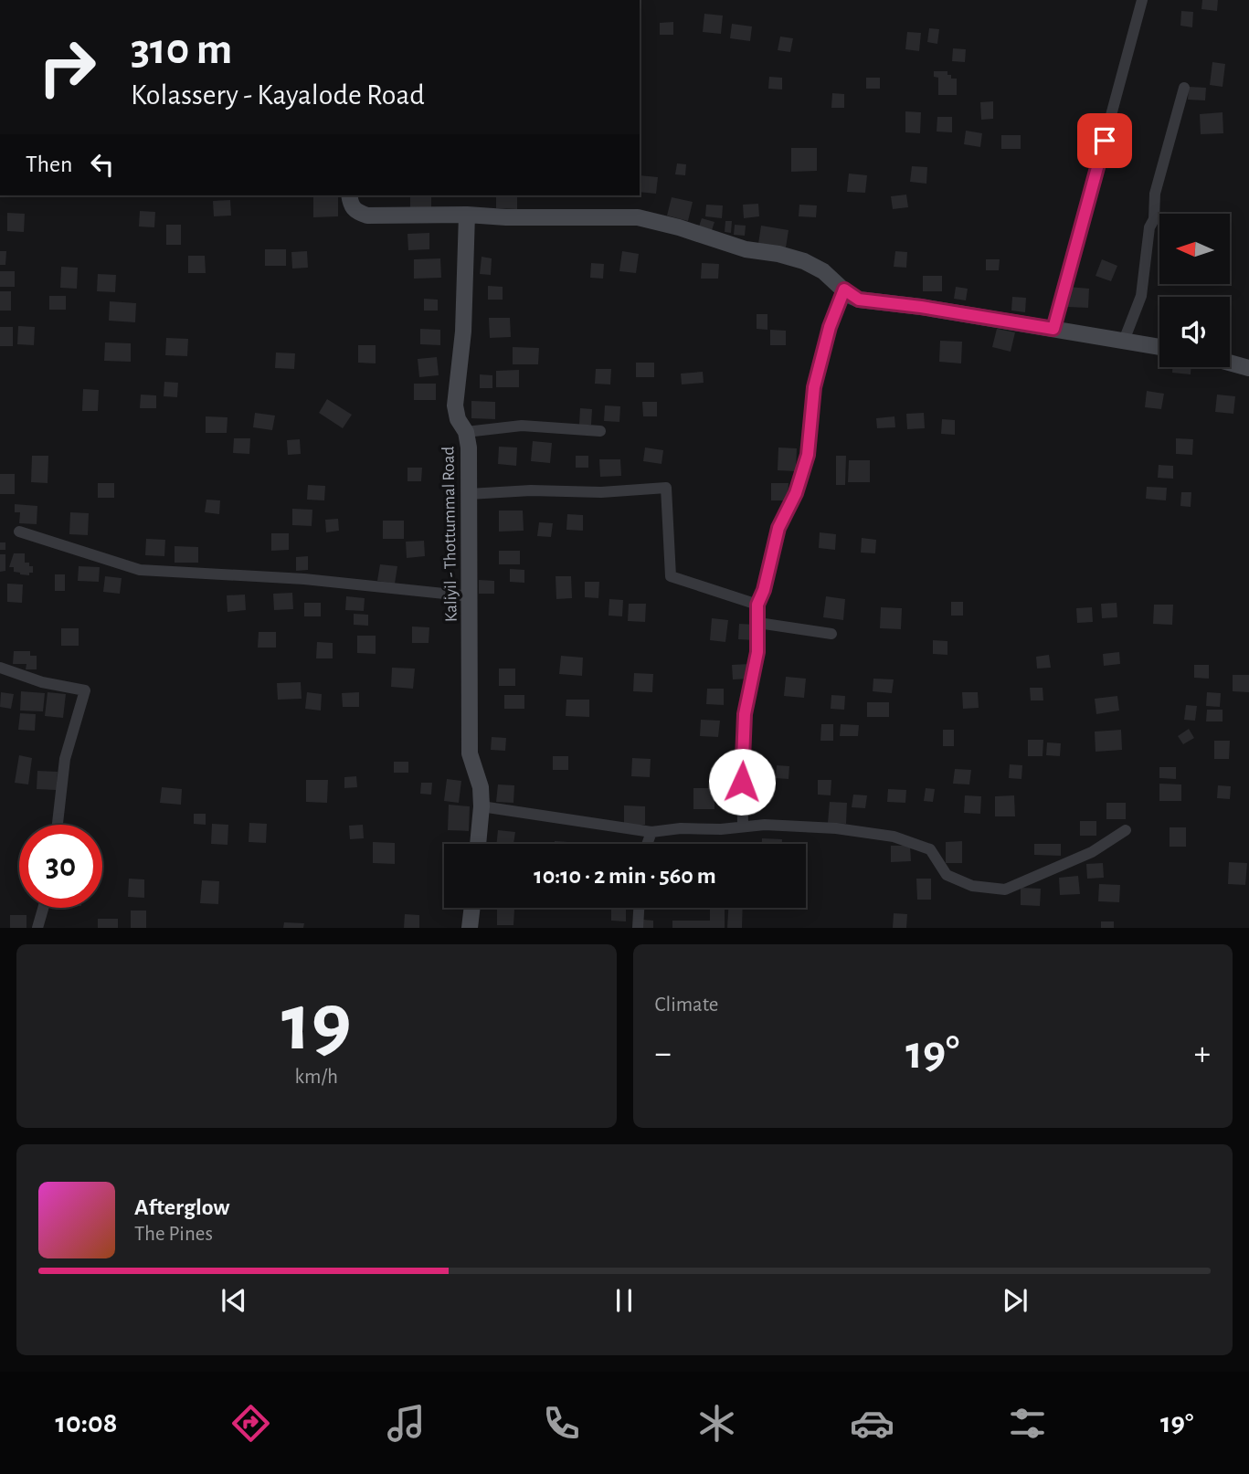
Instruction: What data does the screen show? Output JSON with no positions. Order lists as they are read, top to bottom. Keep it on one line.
{"streets":{"main road":["Kaliyil - Thottummal Road"]},"north":"left","page":{"turn":["310 m","Kolassery - Kayalode Road"],"then":"Then","limit":"30","trip":"10:10 · 2 min · 560 m","tile":[["19","km/h"],"Climate"],"heat":["−","19°","+"],"song":["Afterglow","The Pines"],"tabs":["10:08","19°"]}}
